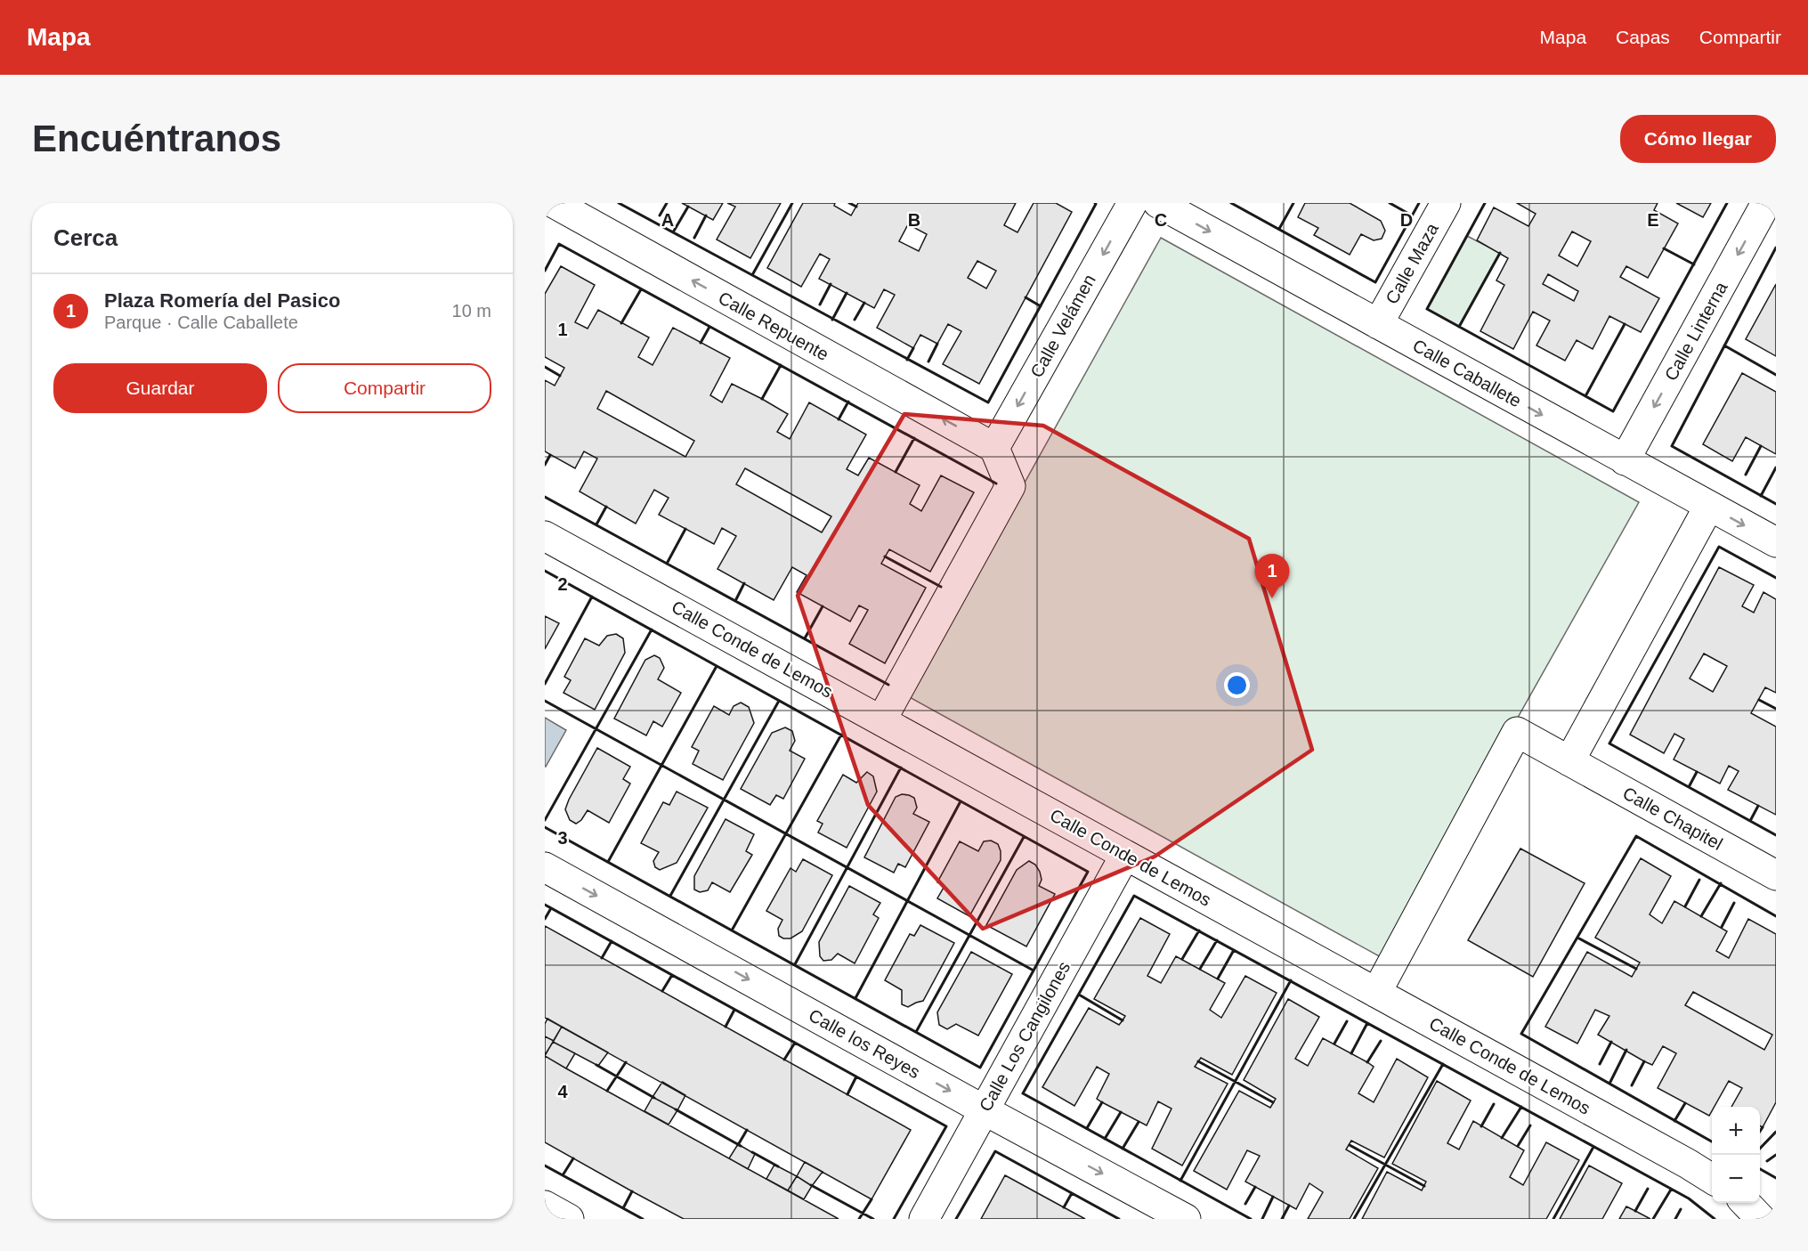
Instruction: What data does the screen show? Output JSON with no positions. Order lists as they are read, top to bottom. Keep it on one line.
{"streets":{"street":["Calle Maza","Calle Repuente","Calle Velámen","Calle Linterna","Calle Caballete","Calle Conde de Lemos","Calle Chapitel","Calle Los Cangilones","Calle los Reyes"]},"crossings":[["Calle Maza","Calle Caballete"],["Calle Repuente","Calle Velámen"],["Calle Linterna","Calle Caballete"],["Calle Conde de Lemos","Calle Chapitel"],["Calle Conde de Lemos","Calle Los Cangilones"],["Calle Los Cangilones","Calle los Reyes"]],"one_way":["Calle Repuente","Calle Velámen","Calle Linterna","Calle Caballete","Calle los Reyes"],"page":{"header":"Mapa","nav":["Mapa","Capas","Compartir"],"buttons":["Cómo llegar",["Guardar","Compartir"]],"title":"Encuéntranos","heading":"Cerca","list":[{"mark":"1","name":"Plaza Romería del Pasico","note":"Parque · Calle Caballete","value":"10 m"}],"pins":"1","map_buttons":["+","−"]},"grid":{"columns":["A","B","C","D","E"],"rows":["1","2","3","4"]}}
